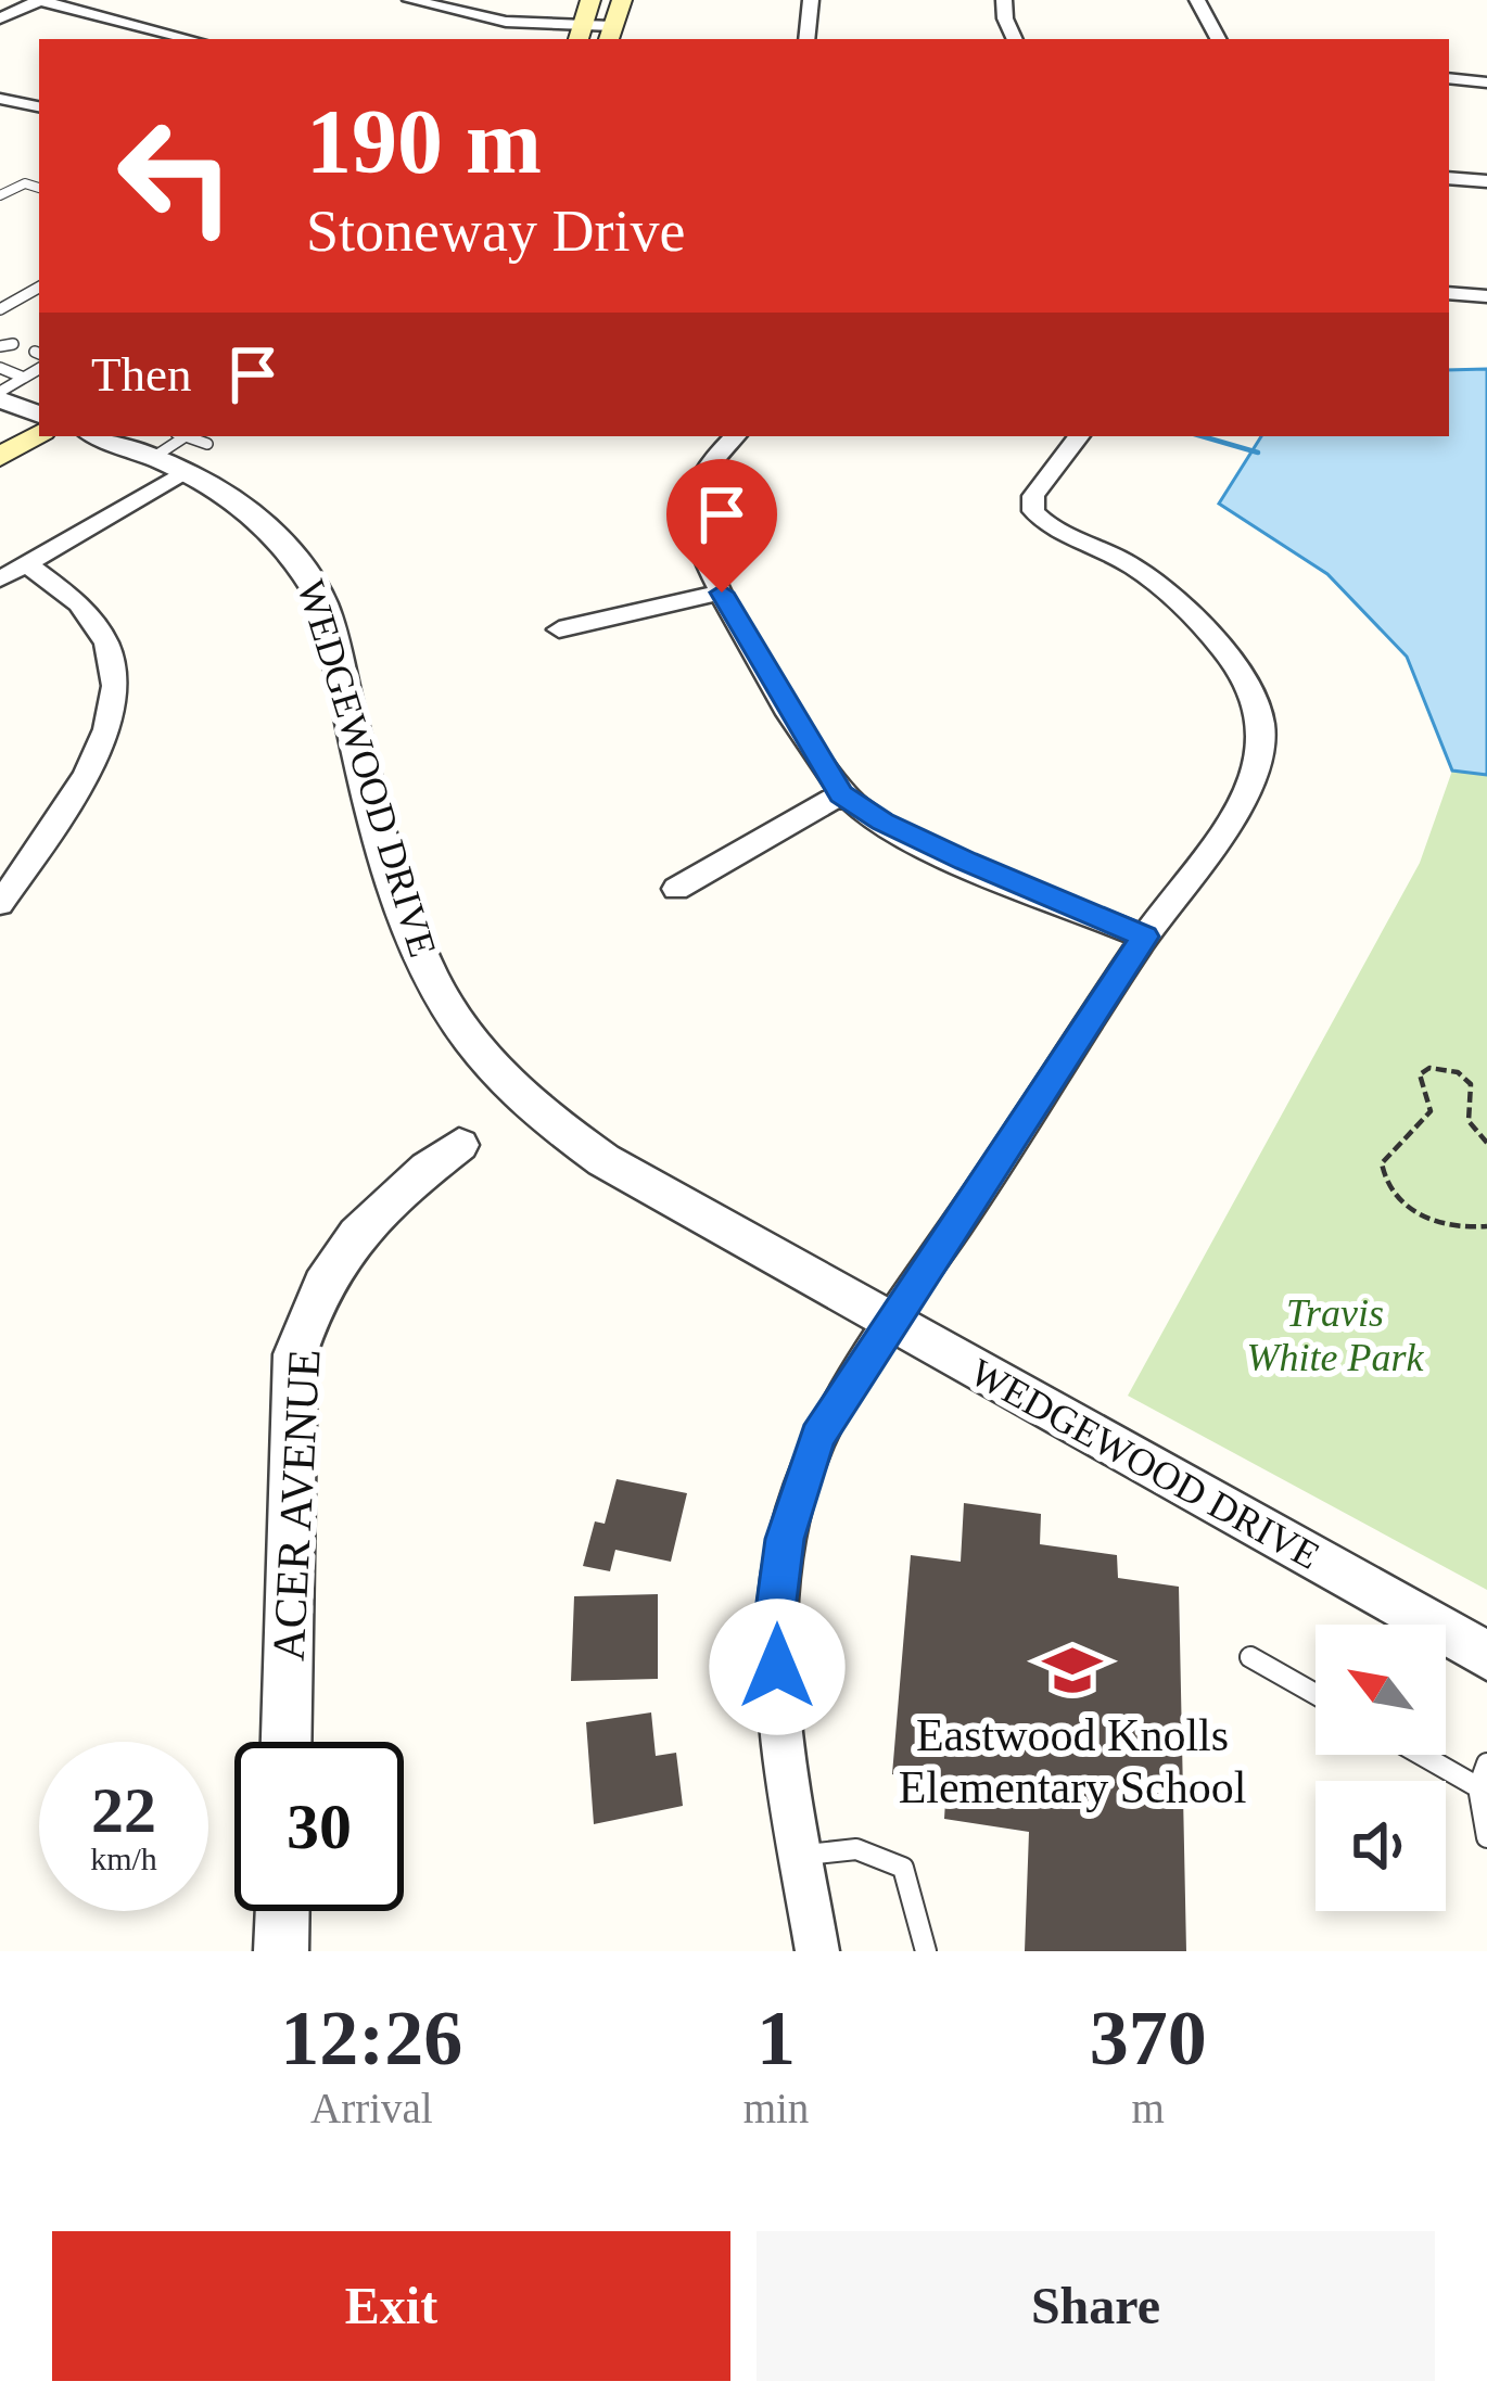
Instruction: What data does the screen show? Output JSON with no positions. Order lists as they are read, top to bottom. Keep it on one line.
{"streets":{"street":["WEDGEWOOD DRIVE","ACER AVENUE"]},"crossings":[["WEDGEWOOD DRIVE","ACER AVENUE"]],"parks":["Travis White Park"],"places":{"school or university":["Eastwood Knolls Elementary School"]},"north":"top left","page":{"turn":["190 m","Stoneway Drive"],"then":"Then","speed":"22 km/h","limit":"30","eta":["12:26","Arrival","1","min","370","m"],"buttons":["Exit","Share"]}}
